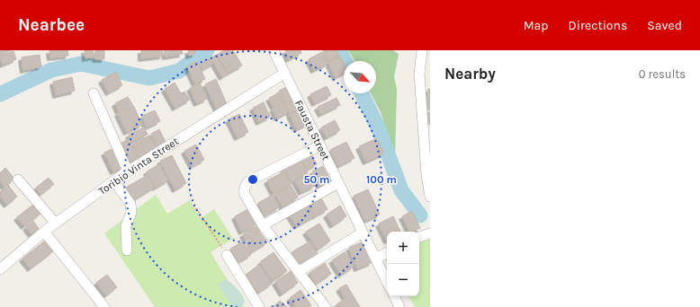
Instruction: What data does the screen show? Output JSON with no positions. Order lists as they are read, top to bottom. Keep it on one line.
{"streets":{"street":["Fausta Street","Toribio Vinta Street"]},"crossings":[["Fausta Street","Toribio Vinta Street"]],"north":"bottom right","page":{"header":"Nearbee","nav":["Map","Directions","Saved"],"heading":["Nearby","0 results"],"map_buttons":["+","−"]},"rings":["50 m","100 m"]}
